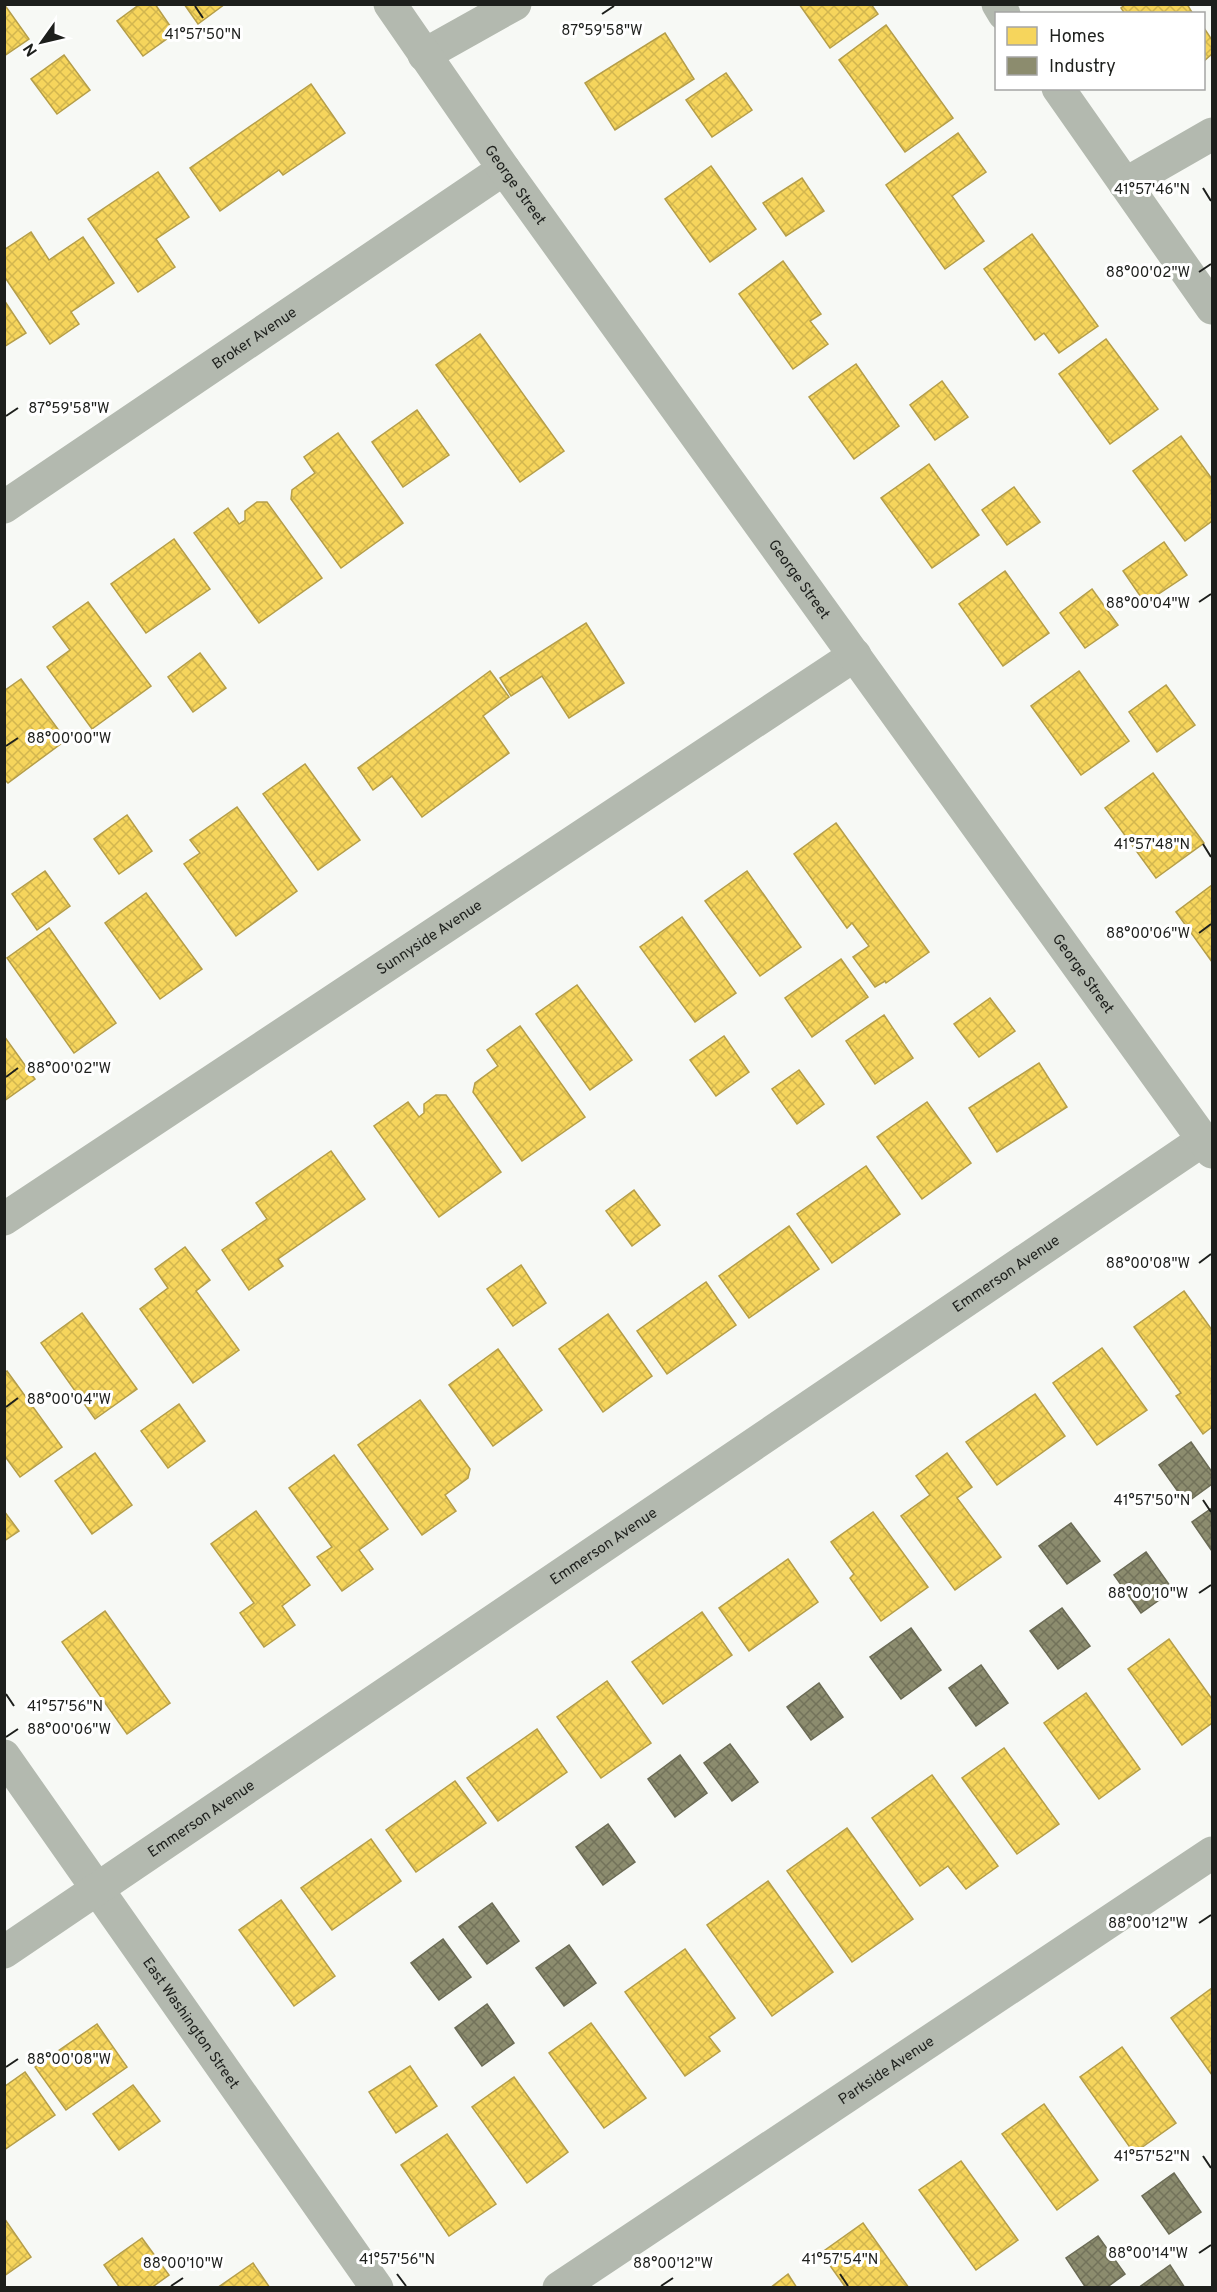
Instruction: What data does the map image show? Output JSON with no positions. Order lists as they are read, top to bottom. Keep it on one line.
{"streets":{"street":["George Street","Broker Avenue","Sunnyside Avenue","Emmerson Avenue","East Washington Street","Parkside Avenue"]},"crossings":[["George Street","Broker Avenue"],["George Street","Sunnyside Avenue"],["George Street","Emmerson Avenue"],["Emmerson Avenue","East Washington Street"]],"legend":["Homes","Industry"],"north":"bottom left","coordinates":["87°59'58\"W","41°57'50\"N","41°57'46\"N","88°00'02\"W","88°00'04\"W","88°00'00\"W","41°57'48\"N","88°00'06\"W","88°00'08\"W","88°00'10\"W","41°57'56\"N","88°00'12\"W","41°57'52\"N","88°00'14\"W","41°57'54\"N"]}
